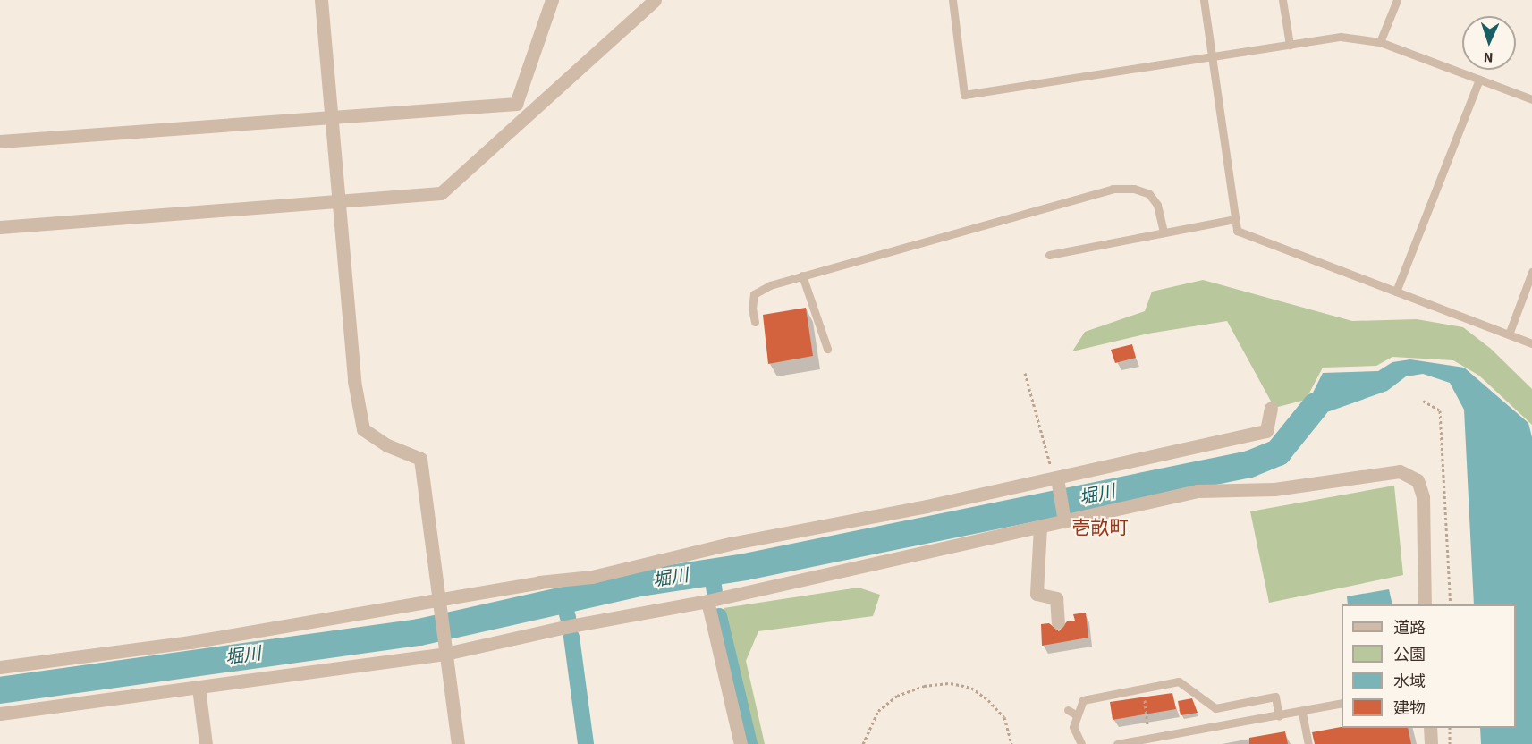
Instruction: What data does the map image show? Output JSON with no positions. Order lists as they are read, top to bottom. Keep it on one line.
{"districts":["壱畝町"],"water":["堀川"],"legend":["道路","公園","水域","建物"],"north":"bottom"}
